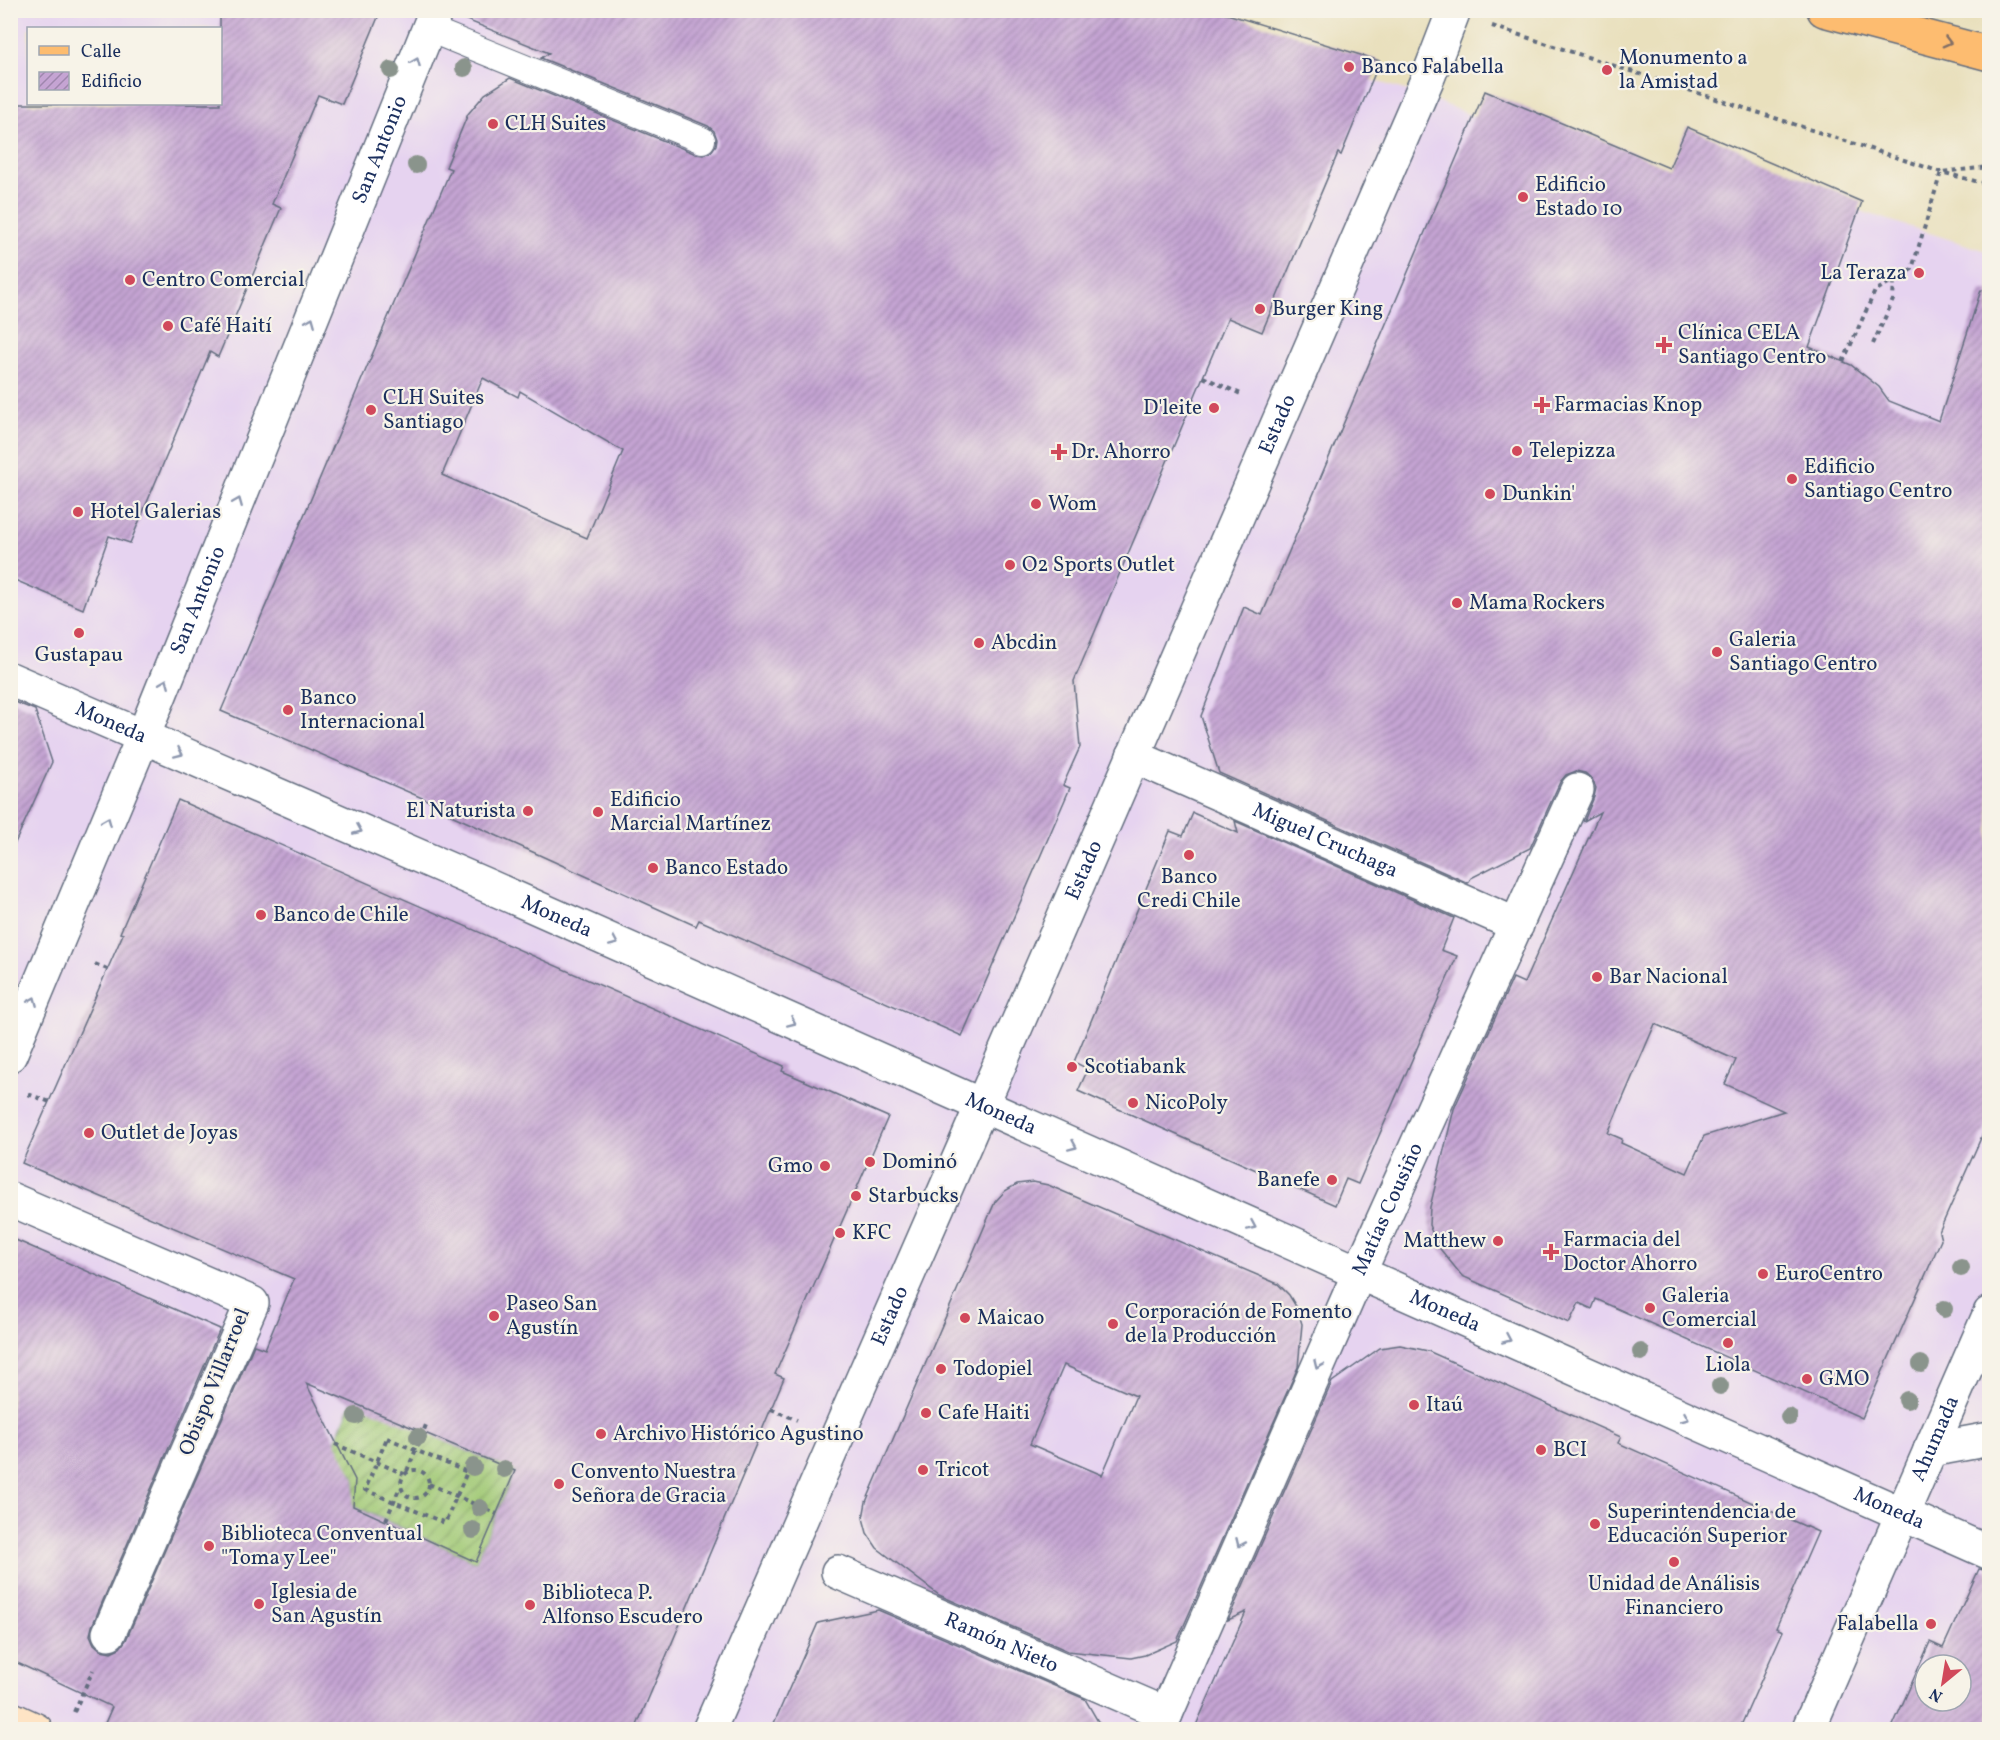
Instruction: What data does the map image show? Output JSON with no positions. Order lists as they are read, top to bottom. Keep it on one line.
{"streets":{"street":["San Antonio","Estado","Moneda","Miguel Cruchaga","Matías Cousiño","Obispo Villarroel","Ahumada","Ramón Nieto"]},"crossings":[["San Antonio","Moneda"],["Estado","Moneda"],["Estado","Miguel Cruchaga"],["Moneda","Matías Cousiño"],["Moneda","Ahumada"],["Miguel Cruchaga","Matías Cousiño"],["Matías Cousiño","Ramón Nieto"]],"one_way":["San Antonio","Moneda","Matías Cousiño"],"places":{"other":["Banco Falabella","Monumento a la Amistad","CLH Suites","Edificio Estado 10","La Teraza","Centro Comercial","Burger King","Café Haití","D'leite","CLH Suites Santiago","Telepizza","Edificio Santiago Centro","Dunkin'","Wom","Hotel Galerias","O2 Sports Outlet","Mama Rockers","Gustapau","Abcdin","Galeria Santiago Centro","Banco Internacional","El Naturista","Edificio Marcial Martínez","Banco Credi Chile","Banco Estado","Banco de Chile","Bar Nacional","Scotiabank","NicoPoly","Outlet de Joyas","Dominó","Gmo","Banefe","Starbucks","KFC","Matthew","EuroCentro","Galeria Comercial","Paseo San Agustín","Maicao","Corporación de Fomento de la Producción","Liola","Todopiel","GMO","Itaú","Cafe Haiti","Archivo Histórico Agustino","BCI","Tricot","Convento Nuestra Señora de Gracia","Superintendencia de Educación Superior","Biblioteca Conventual \"Toma y Lee\"","Unidad de Análisis Financiero","Iglesia de San Agustín","Biblioteca P. Alfonso Escudero","Falabella"],"health":["Clínica CELA Santiago Centro","Farmacias Knop","Dr. Ahorro","Farmacia del Doctor Ahorro"]},"legend":["Calle","Edificio"],"north":"bottom left"}
